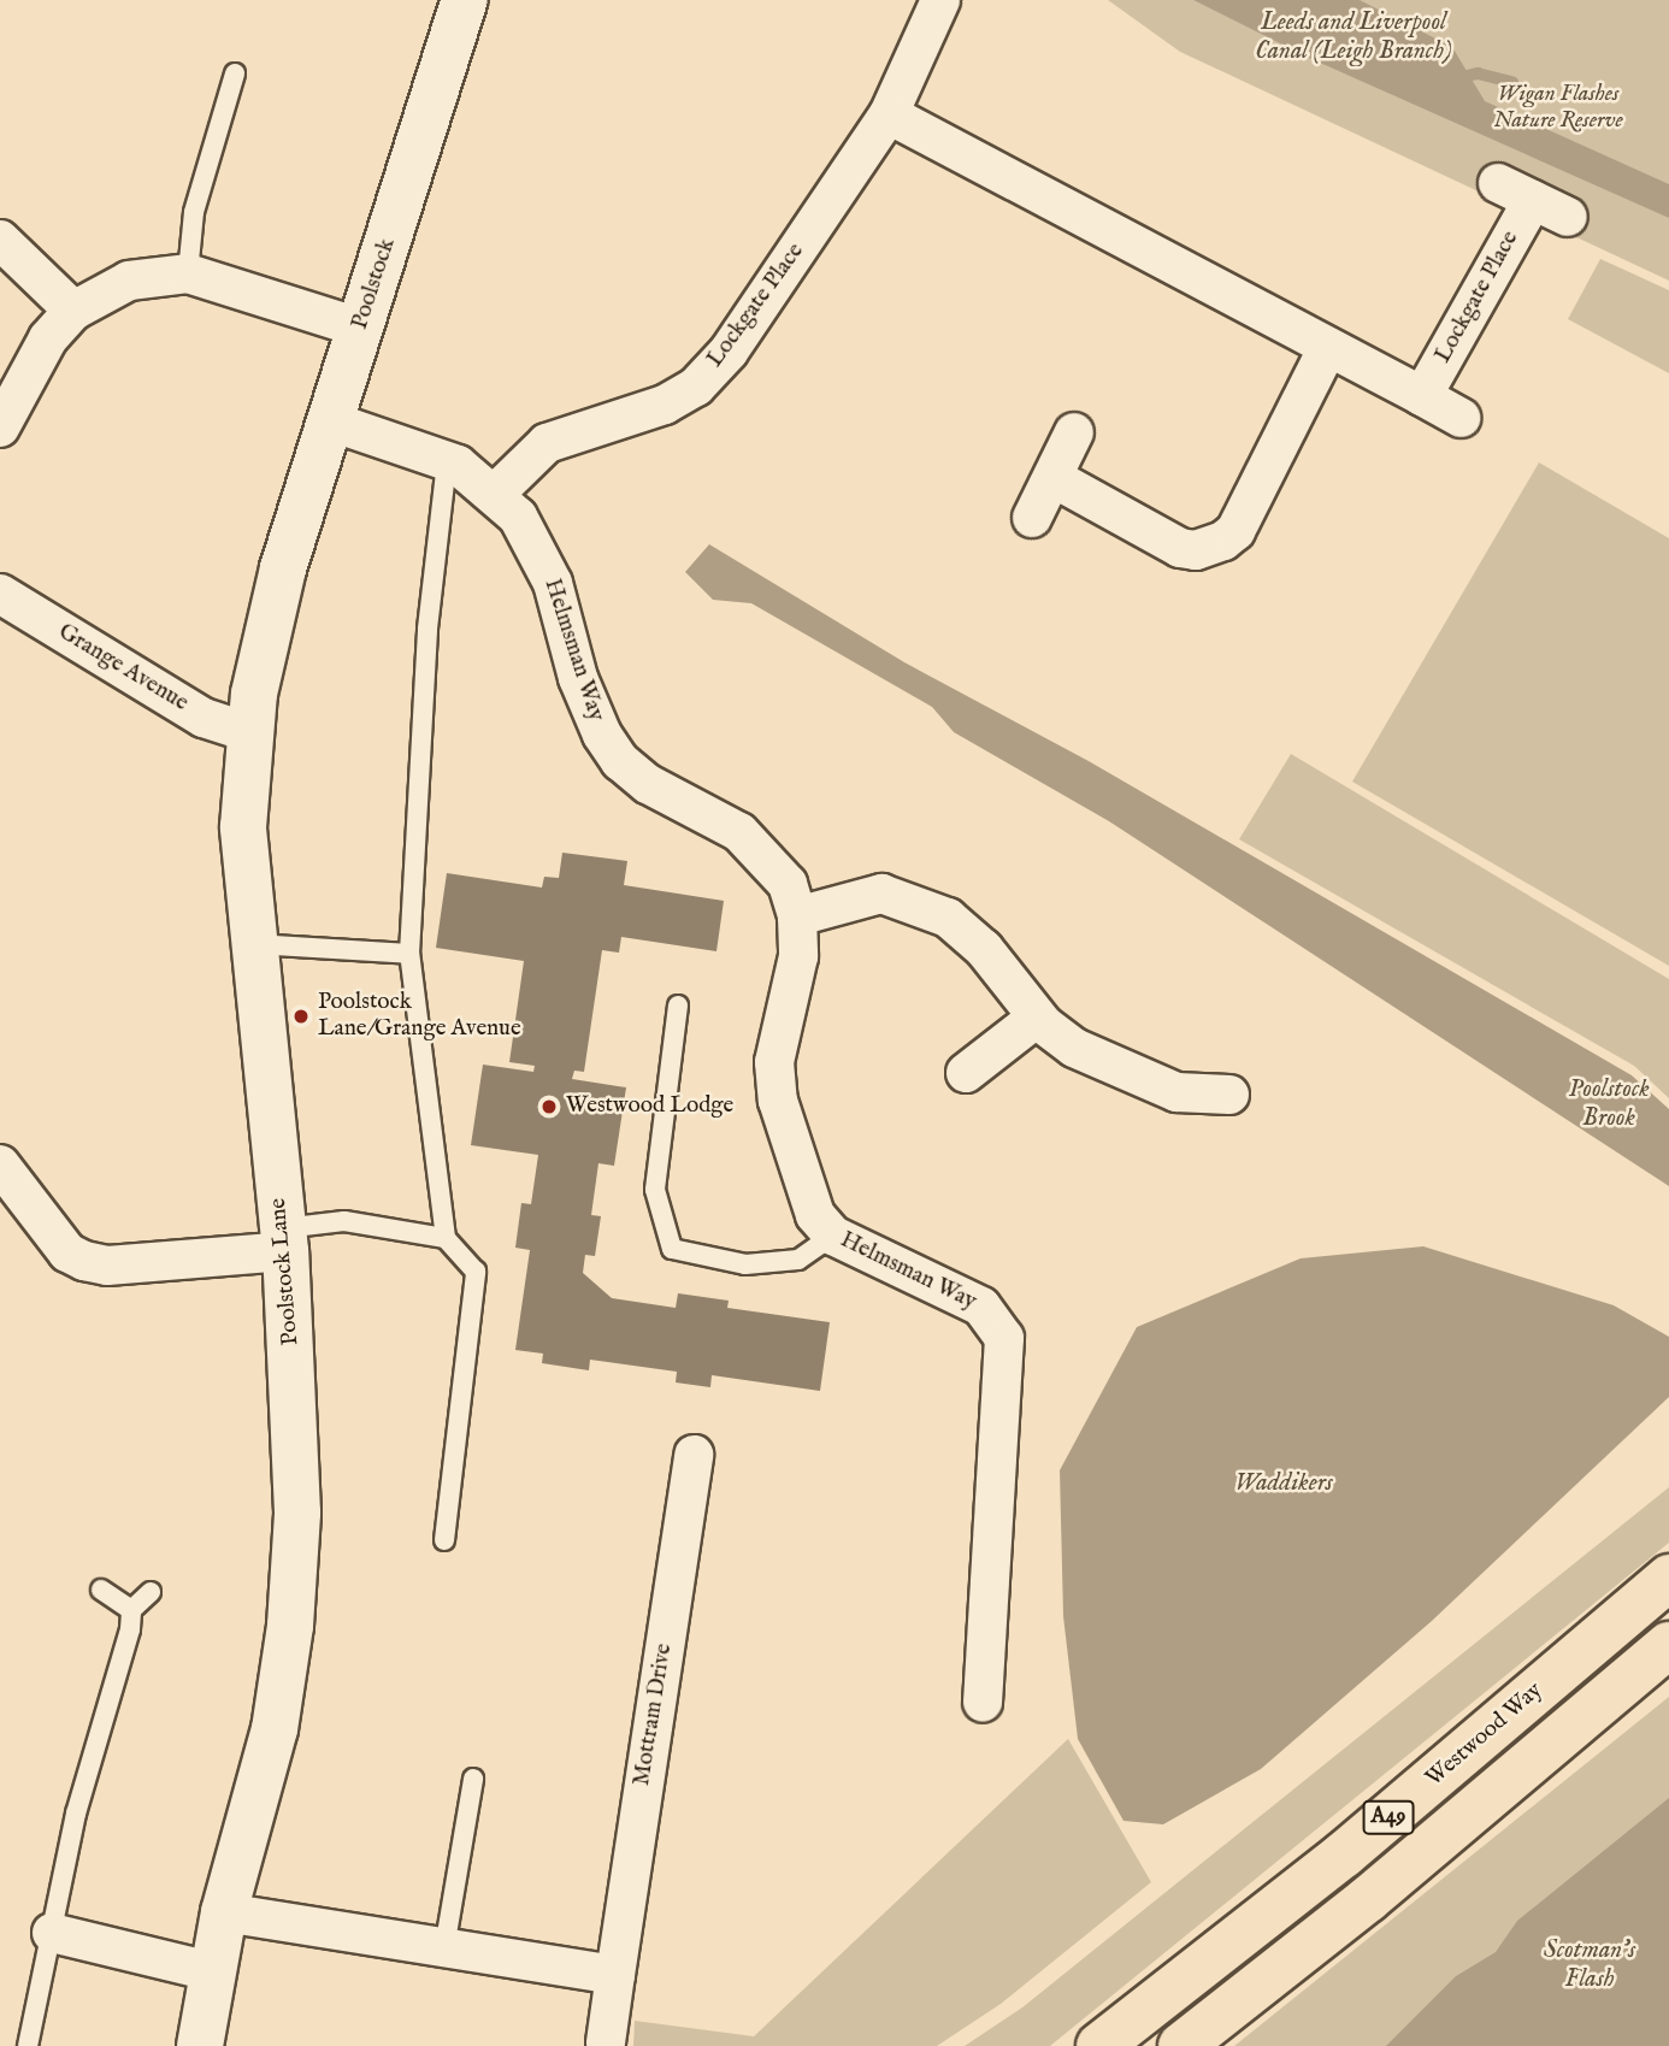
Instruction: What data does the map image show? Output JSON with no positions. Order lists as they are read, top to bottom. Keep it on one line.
{"streets":{"highway":["Westwood Way","A49"],"main road":["Poolstock","Poolstock Lane"],"street":["Lockgate Place","Helmsman Way","Grange Avenue","Mottram Drive"]},"crossings":[["Poolstock","Helmsman Way"],["Poolstock","Poolstock Lane"],["Lockgate Place","Helmsman Way"],["Grange Avenue","Poolstock Lane"]],"water":["Leeds and Liverpool Canal (Leigh Branch)","Poolstock Brook","Waddikers","Scotman's Flash"],"parks":["Wigan Flashes Nature Reserve"],"places":["Poolstock Lane/Grange Avenue","Westwood Lodge"]}
